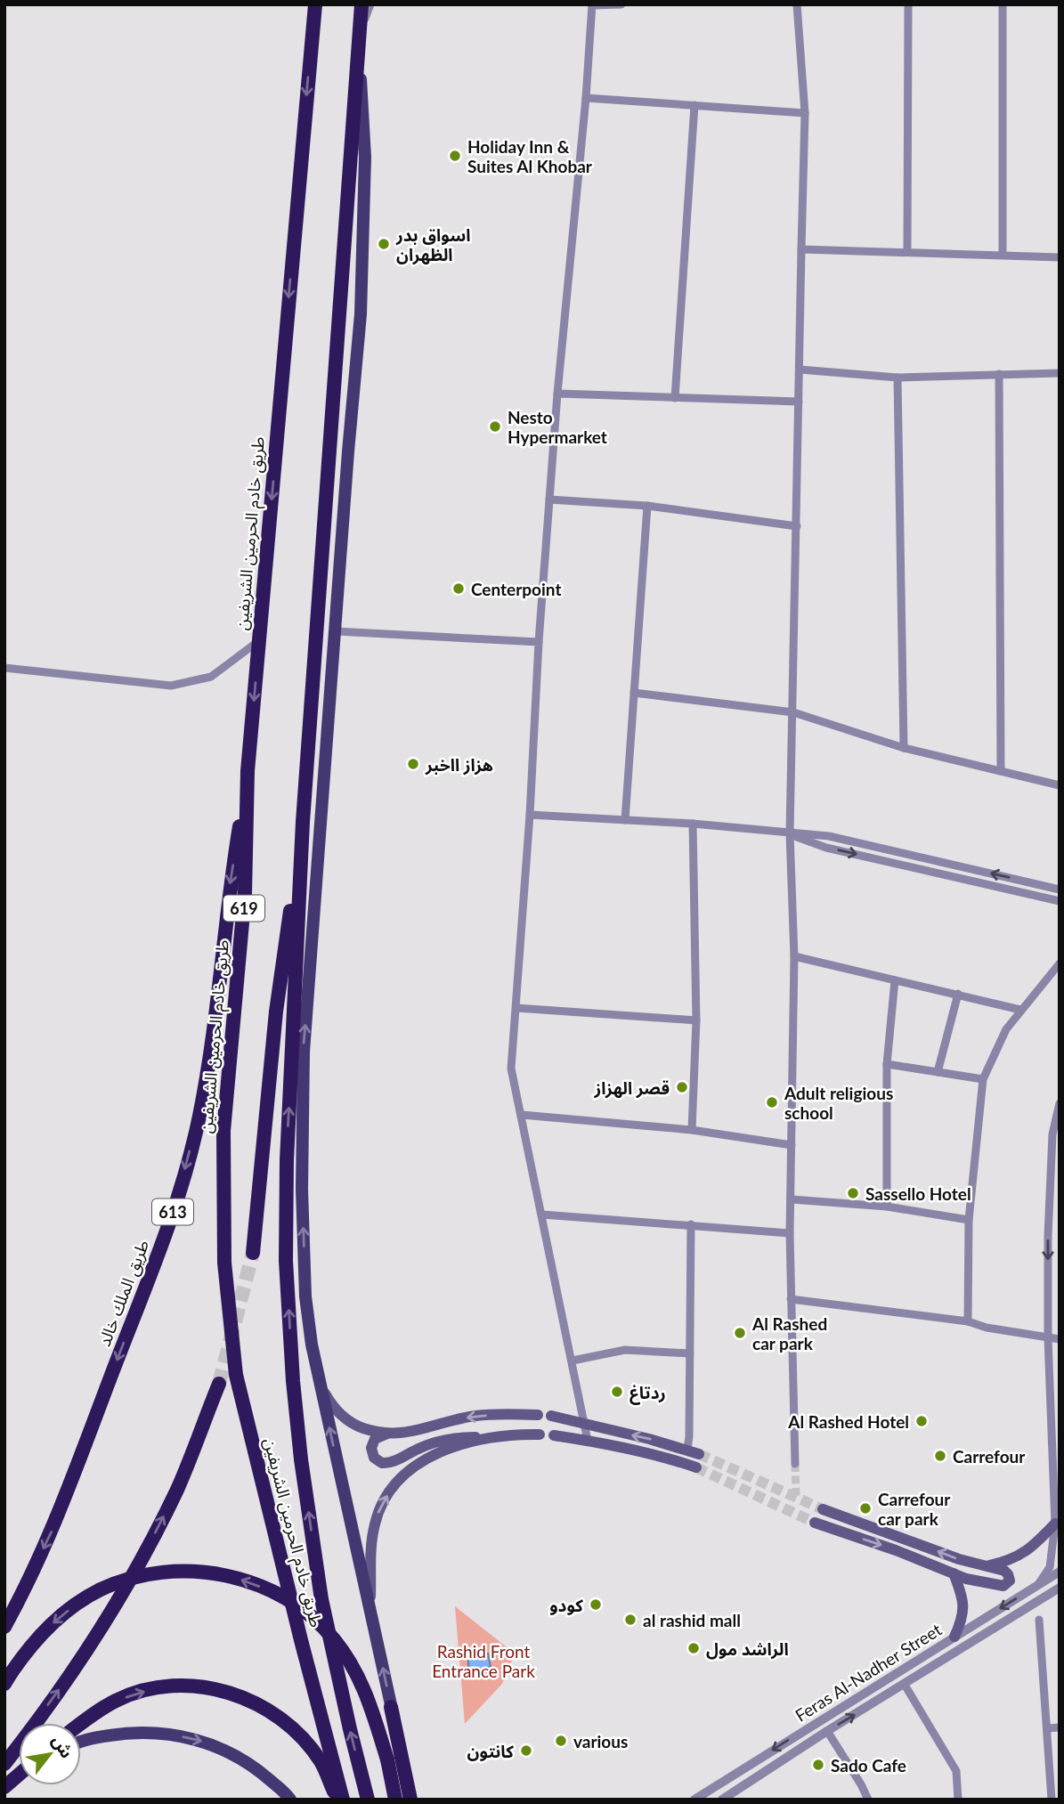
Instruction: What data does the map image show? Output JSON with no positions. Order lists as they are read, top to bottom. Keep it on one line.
{"streets":{"highway":["طريق خادم الحرمين الشريفين","619","613","طريق الملك خالد"],"street":["Feras Al-Nadher Street"]},"crossings":[["طريق خادم الحرمين الشريفين","طريق الملك خالد"]],"parks":["Rashid Front Entrance Park"],"places":["Holiday Inn & Suites Al Khobar","اسواق بدر الظهران","Nesto Hypermarket","Centerpoint","هزاز ااخبر","قصر الهزاز","Adult religious school","Sassello Hotel","Al Rashed car park","ردتاغ","Al Rashed Hotel","Carrefour","Carrefour car park","كودو","al rashid mall","الراشد مول","various","كانتون","Sado Cafe"],"north":"top right"}
